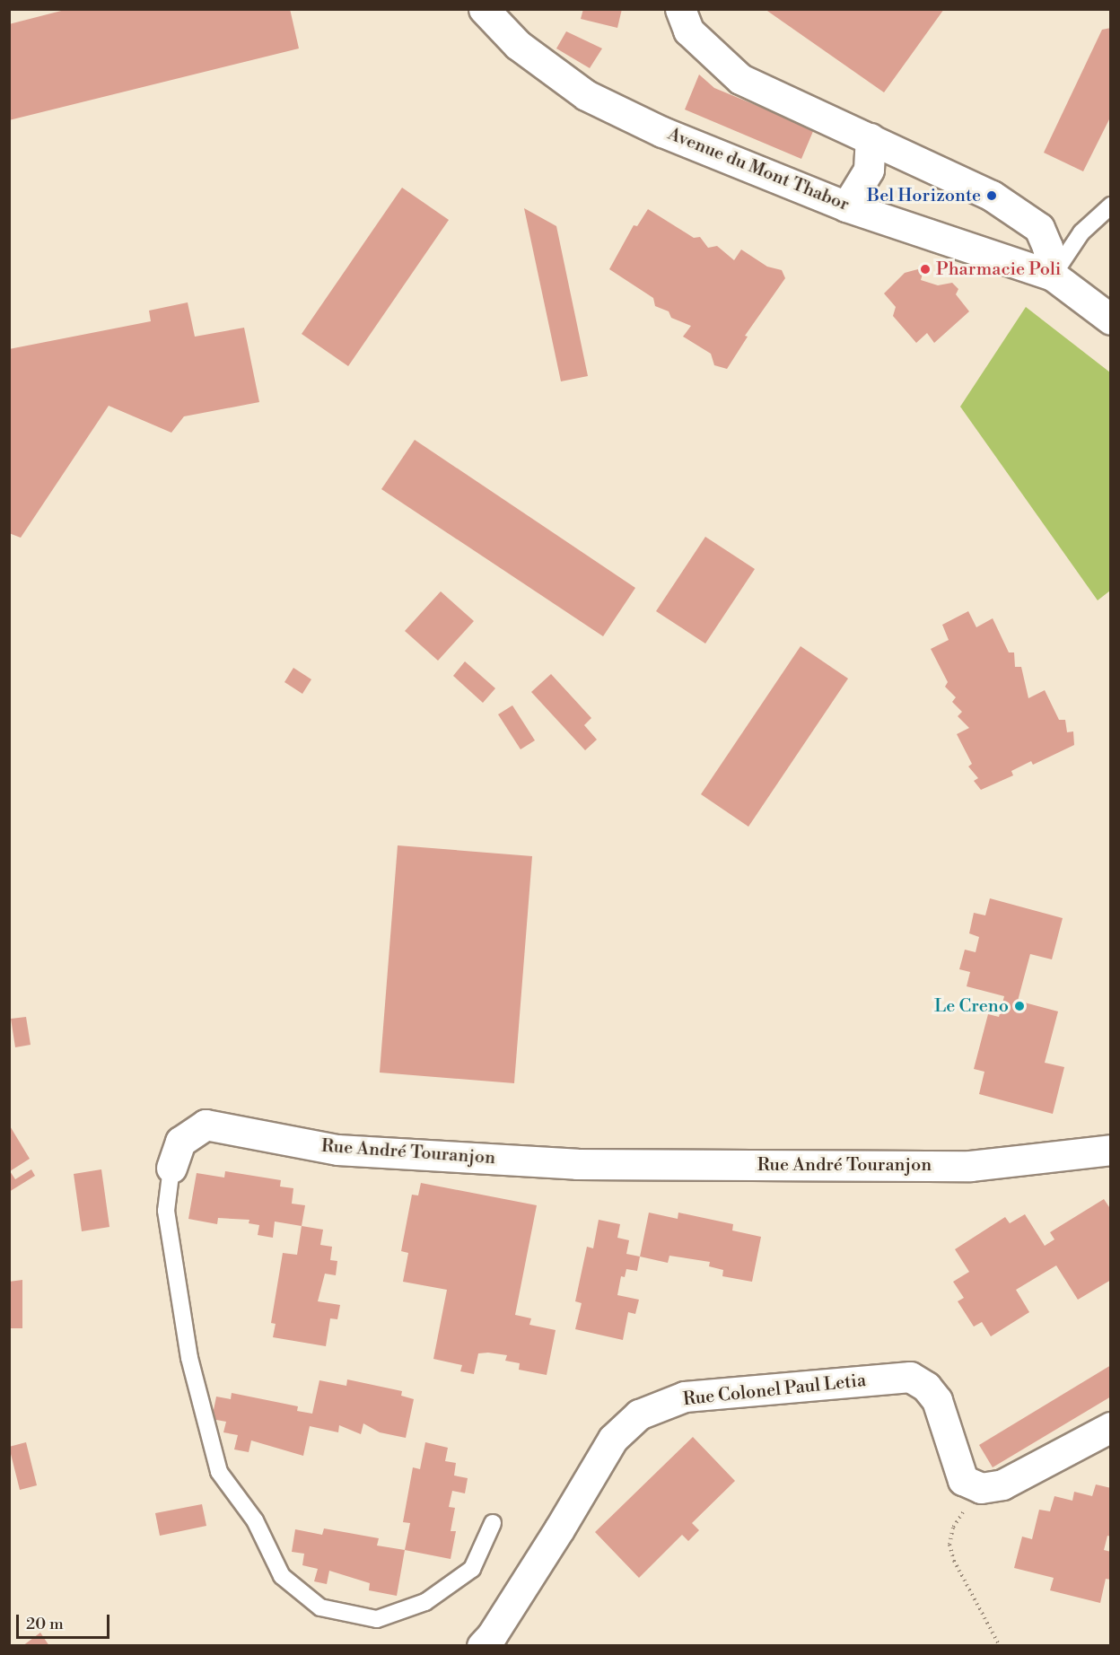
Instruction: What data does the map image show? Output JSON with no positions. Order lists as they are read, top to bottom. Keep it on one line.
{"streets":{"street":["Avenue du Mont Thabor","Rue André Touranjon","Rue Colonel Paul Letia"]},"places":["Bel Horizonte","Pharmacie Poli","Le Creno"],"scale_bar":"20 m"}
